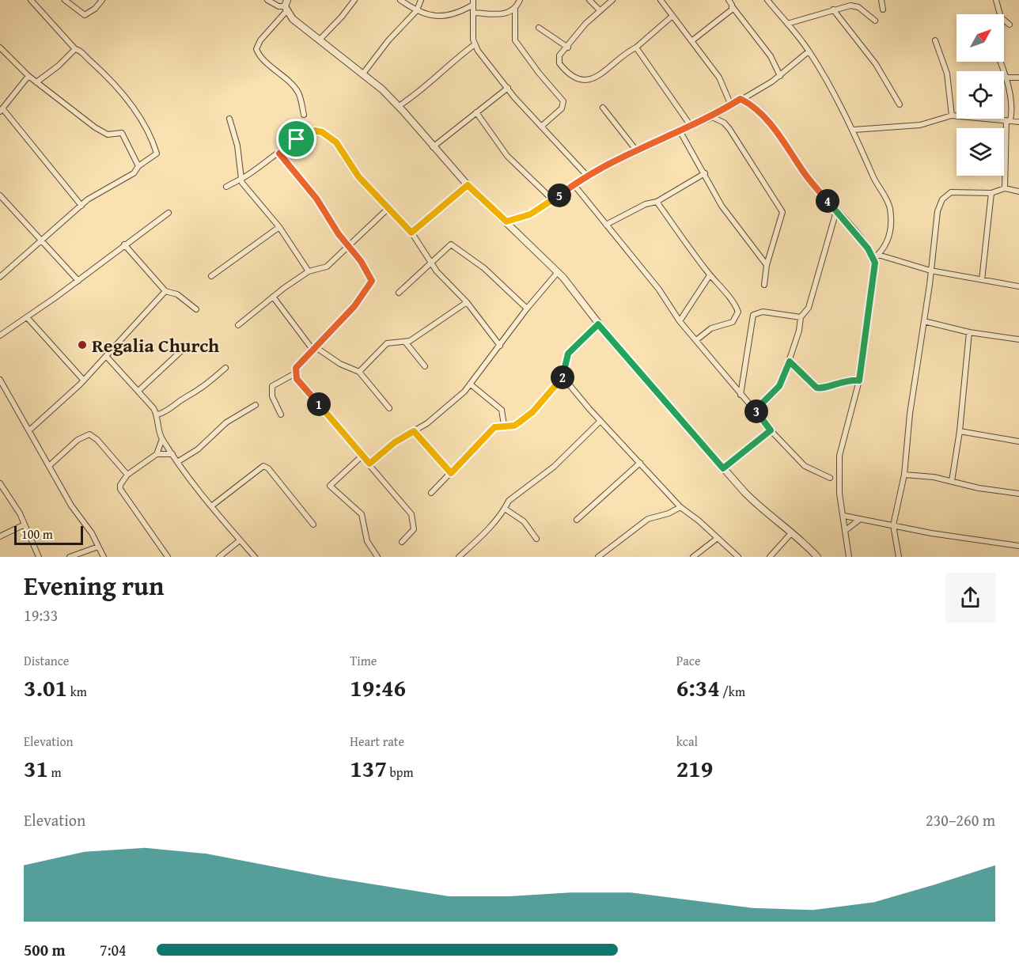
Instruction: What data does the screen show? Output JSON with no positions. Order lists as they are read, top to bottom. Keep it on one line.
{"places":["Regalia Church"],"scale_bar":"100 m","north":"top right","page":{"pins":["5","4","2","1","3"],"scale":"100 m","heading":["Evening run","19:33"],"stats":[["Distance","3.01 km"],["Time","19:46"],["Pace","6:34 /km"],["Elevation","31 m"],["Heart rate","137 bpm"],["kcal","219"]],"chart":["Elevation","230–260 m"],"list":[{"name":"500 m","note":"7:04"}]}}
